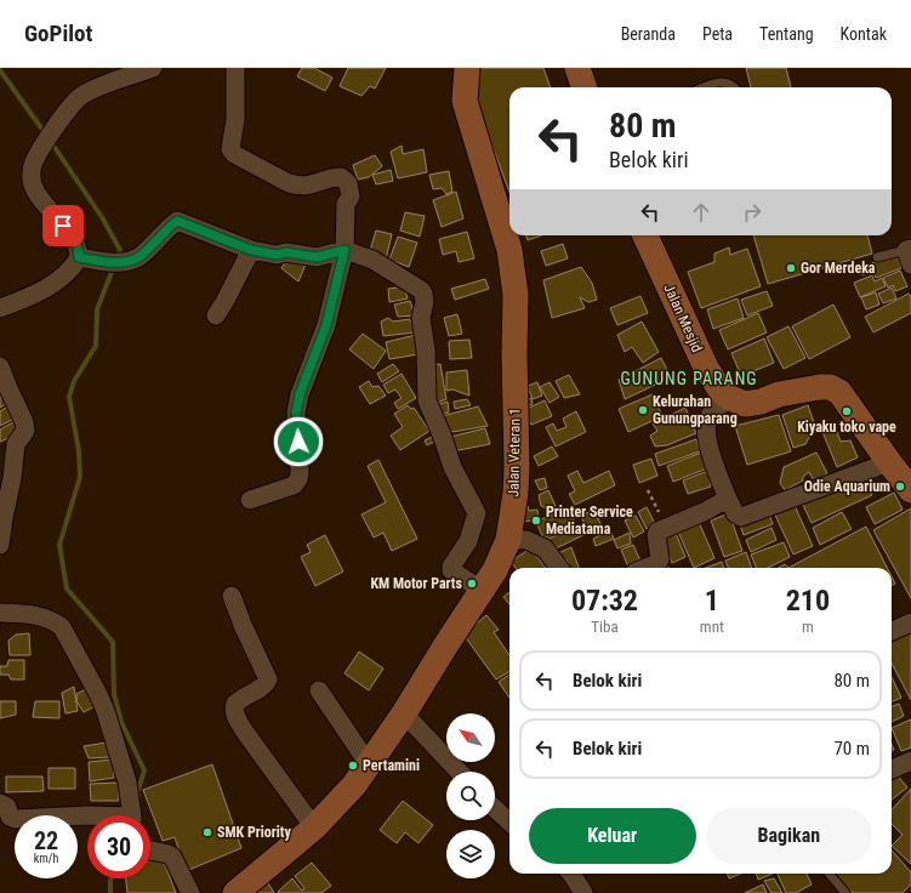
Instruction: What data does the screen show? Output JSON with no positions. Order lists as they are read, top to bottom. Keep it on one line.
{"streets":{"street":["Jalan Mesjid","Jalan Veteran 1"]},"districts":["GUNUNG PARANG"],"places":["Gor Merdeka","Kelurahan Gunungparang","Kiyaku toko vape","Odie Aquarium","Printer Service Mediatama","KM Motor Parts","Pertamini","SMK Priority"],"north":"top left","page":{"header":"GoPilot","nav":["Beranda","Peta","Tentang","Kontak"],"turn":["80 m","Belok kiri"],"eta":["07:32","Tiba","1","mnt","210","m"],"list":[{"name":"Belok kiri","value":"80 m"},{"name":"Belok kiri","value":"70 m"}],"buttons":["Keluar","Bagikan"],"speed":"22 km/h","limit":"30"}}
